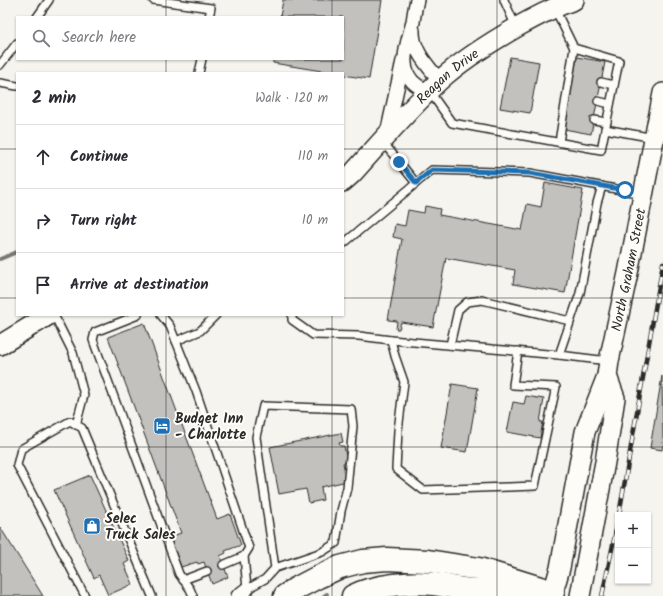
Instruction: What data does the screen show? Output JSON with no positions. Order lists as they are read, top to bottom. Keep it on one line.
{"streets":{"main road":["Reagan Drive","North Graham Street"]},"places":{"hotel":["Budget Inn - Charlotte"],"shop":["Selec Truck Sales"]},"page":{"search":"Search here","heading":["2 min","Walk · 120 m"],"list":[["Continue","110 m"],["Turn right","10 m"],"Arrive at destination"],"map_buttons":["+","−"]}}
